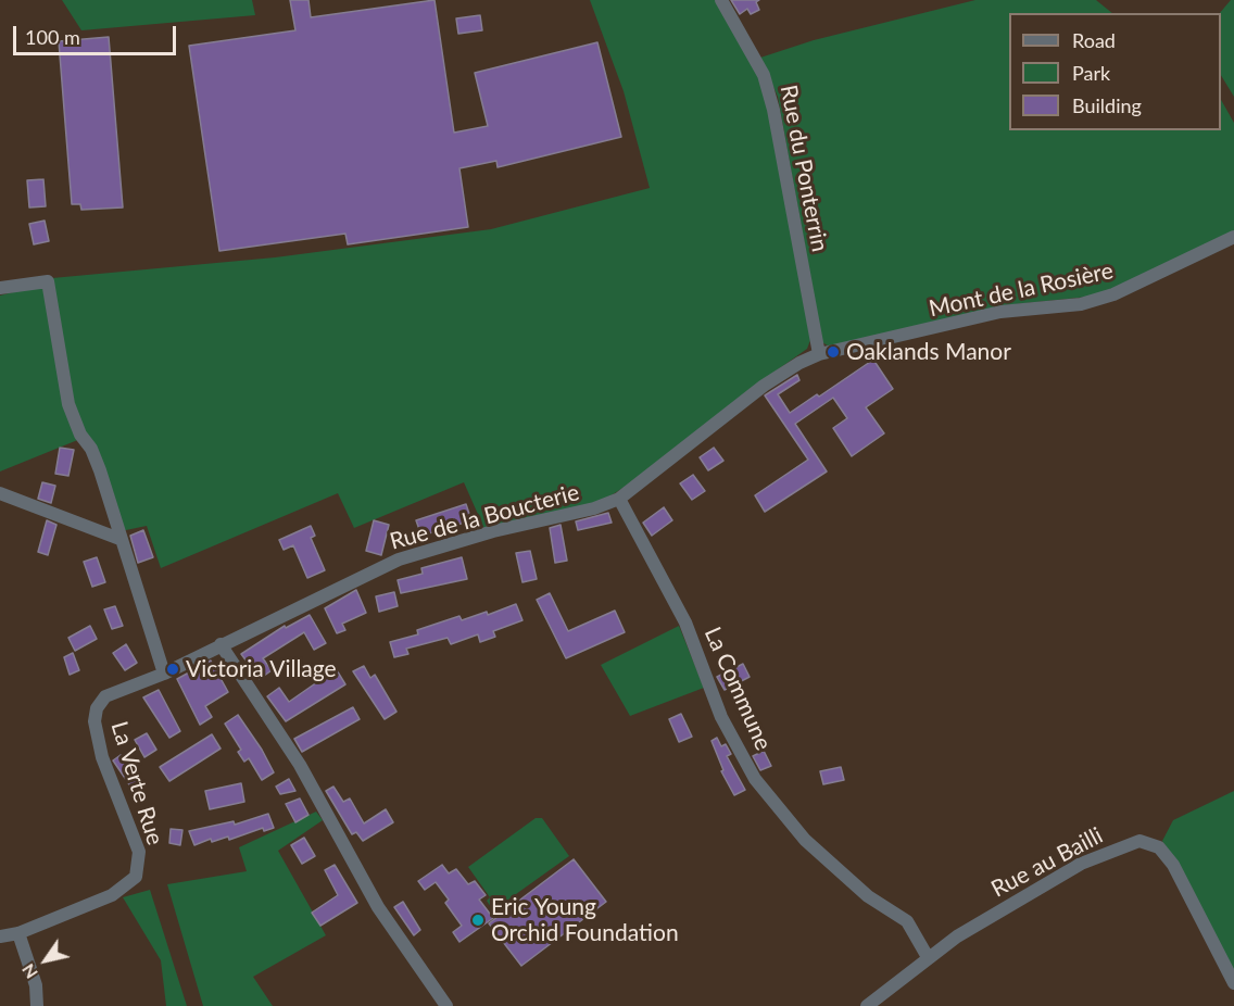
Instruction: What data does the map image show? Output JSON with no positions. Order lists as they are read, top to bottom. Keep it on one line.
{"streets":{"street":["Rue du Ponterrin","Mont de la Rosière","Rue de la Boucterie","La Commune","La Verte Rue","Rue au Bailli"]},"crossings":[["Rue du Ponterrin","Mont de la Rosière"],["Mont de la Rosière","Rue de la Boucterie"],["Mont de la Rosière","La Commune"],["Rue de la Boucterie","La Commune"],["Rue de la Boucterie","La Verte Rue"],["La Commune","Rue au Bailli"]],"places":["Oaklands Manor","Victoria Village","Eric Young Orchid Foundation"],"legend":["Road","Park","Building"],"scale_bar":"100 m","north":"bottom left"}
